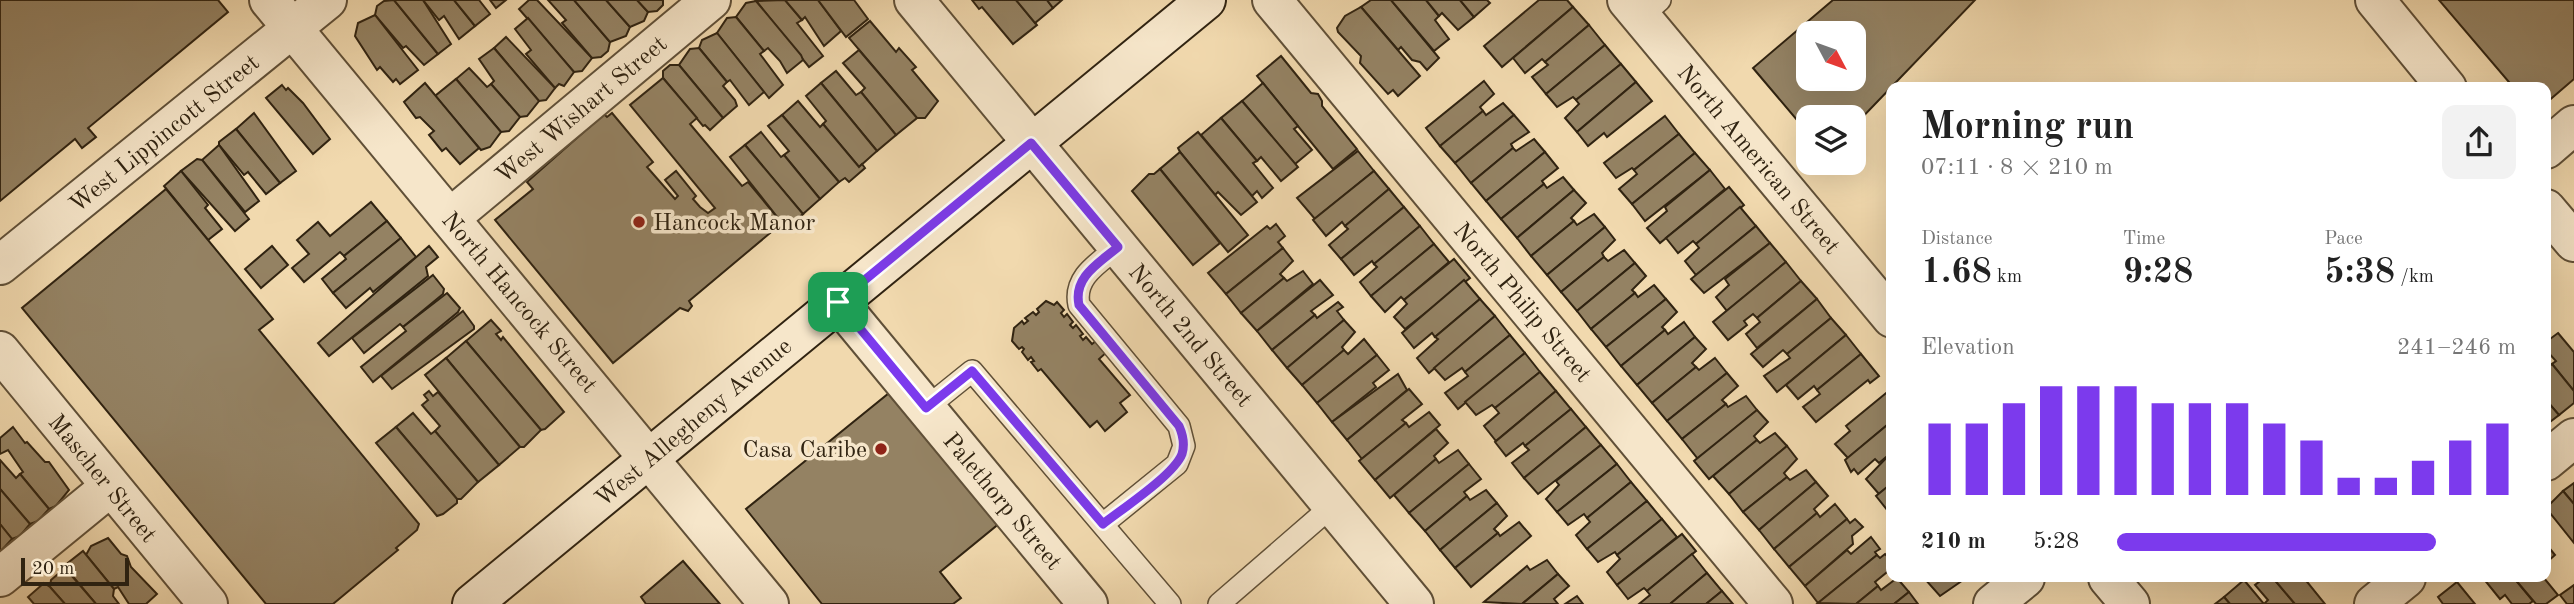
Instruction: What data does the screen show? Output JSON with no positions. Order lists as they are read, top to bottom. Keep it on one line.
{"streets":{"street":["West Wishart Street","West Lippincott Street","North American Street","North Hancock Street","North Philip Street","North 2nd Street","West Allegheny Avenue","Mascher Street","Palethorp Street"]},"crossings":[["West Wishart Street","North Hancock Street"],["West Lippincott Street","North Hancock Street"],["North Hancock Street","West Allegheny Avenue"],["North 2nd Street","West Allegheny Avenue"],["West Allegheny Avenue","Palethorp Street"]],"places":["Hancock Manor","Casa Caribe"],"scale_bar":"20 m","north":"bottom right","page":{"heading":["Morning run","07:11 · 8 × 210 m"],"stats":[["Distance","1.68 km"],["Time","9:28"],["Pace","5:38 /km"]],"chart":["Elevation","241–246 m"],"list":[{"name":"210 m","note":"5:28"}],"scale":"20 m"}}
